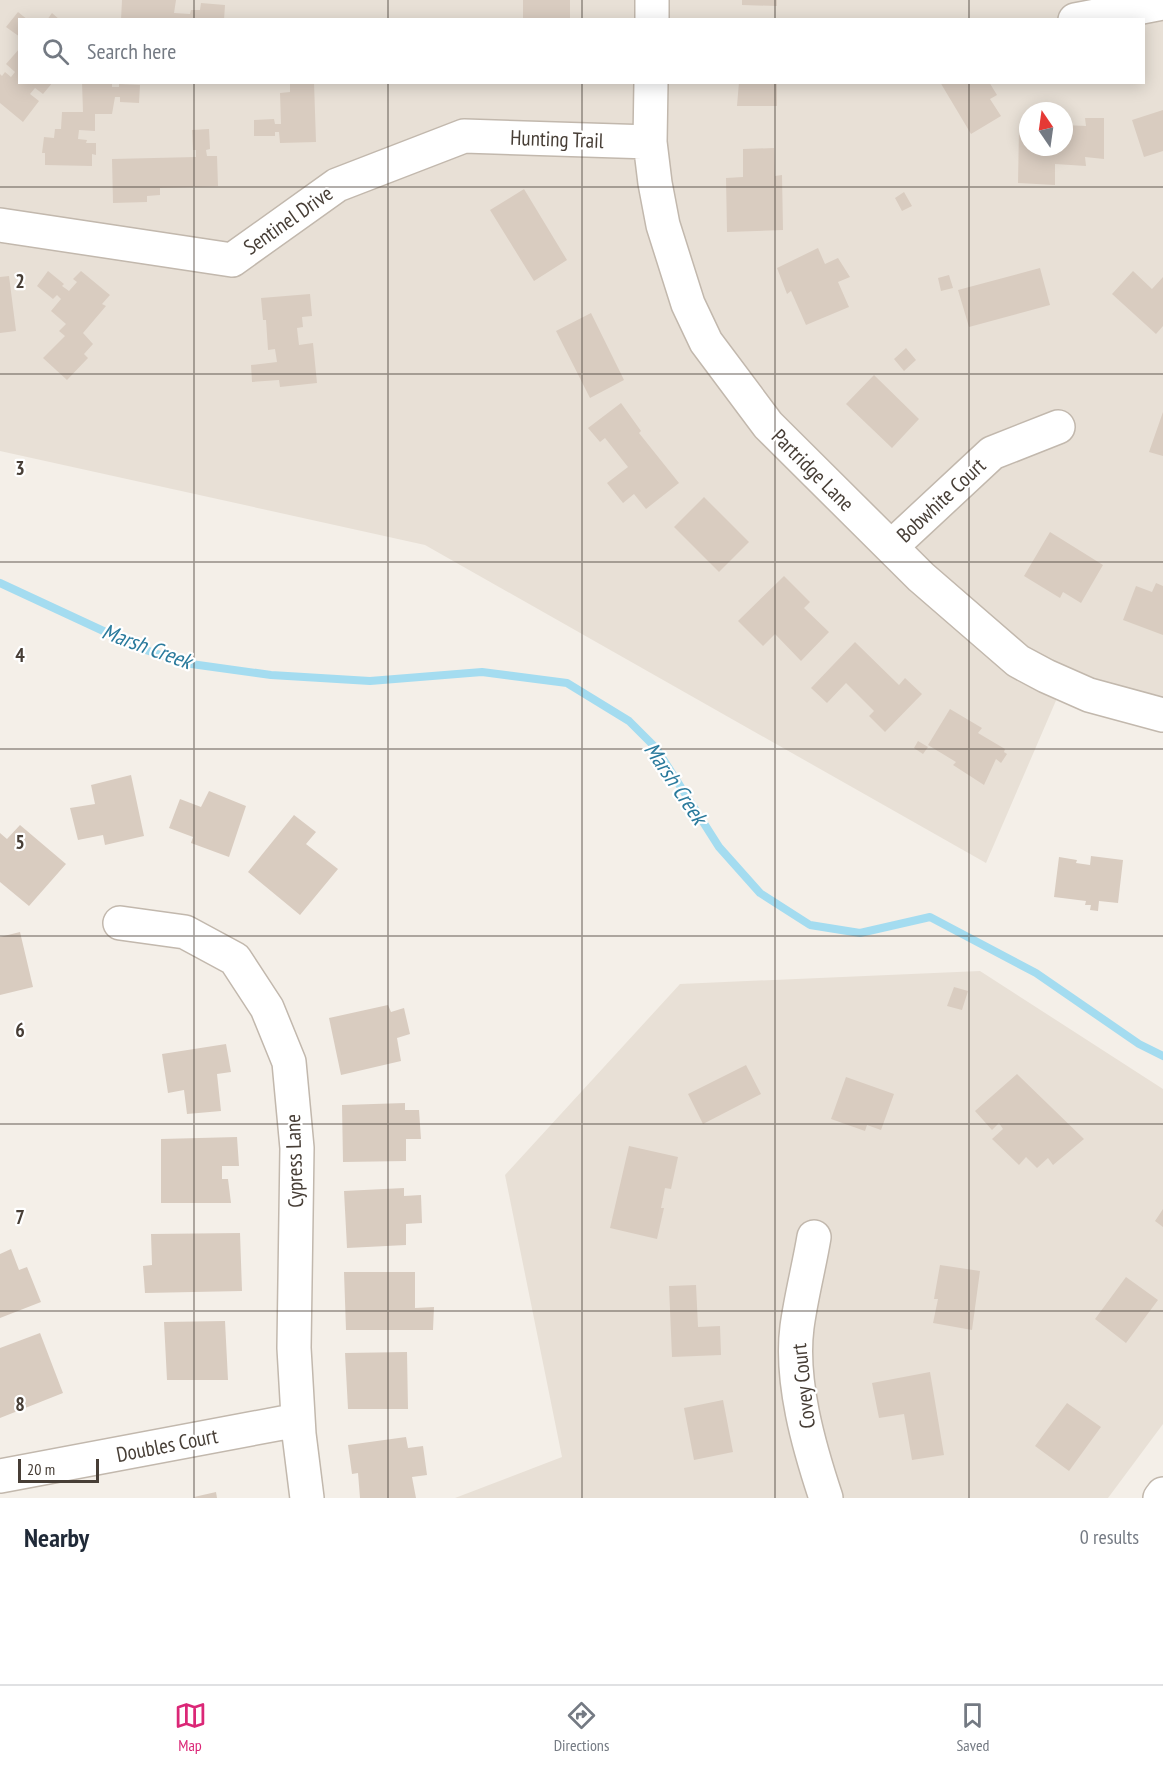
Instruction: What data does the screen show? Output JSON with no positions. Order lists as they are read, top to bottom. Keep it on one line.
{"streets":{"street":["Hunting Trail","Sentinel Drive","Partridge Lane","Bobwhite Court","Cypress Lane","Covey Court","Doubles Court"]},"crossings":[["Hunting Trail","Sentinel Drive"],["Hunting Trail","Partridge Lane"],["Partridge Lane","Bobwhite Court"],["Cypress Lane","Doubles Court"]],"water":["Marsh Creek"],"scale_bar":"20 m","north":"top","page":{"search":"Search here","scale":"20 m","heading":["Nearby","0 results"],"nav":["Map","Directions","Saved"]},"grid":{"rows":["2","3","4","5","6","7","8"]}}
